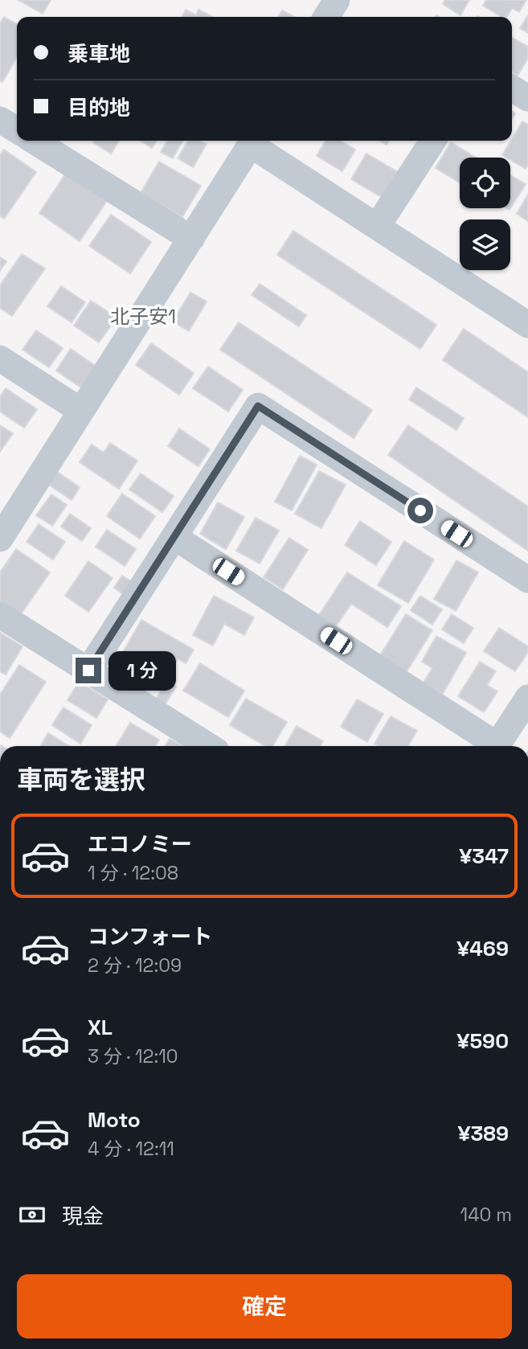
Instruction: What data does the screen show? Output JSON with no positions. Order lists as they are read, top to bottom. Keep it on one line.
{"districts":["北子安1"],"page":{"banner":["乗車地","目的地"],"bubble":"1 分","heading":"車両を選択","list":[{"name":"エコノミー","note":"1 分 · 12:08","value":"¥347"},{"name":"コンフォート","note":"2 分 · 12:09","value":"¥469"},{"name":"XL","note":"3 分 · 12:10","value":"¥590"},{"name":"Moto","note":"4 分 · 12:11","value":"¥389"}],"pay":["現金","140 m"],"buttons":"確定"}}
